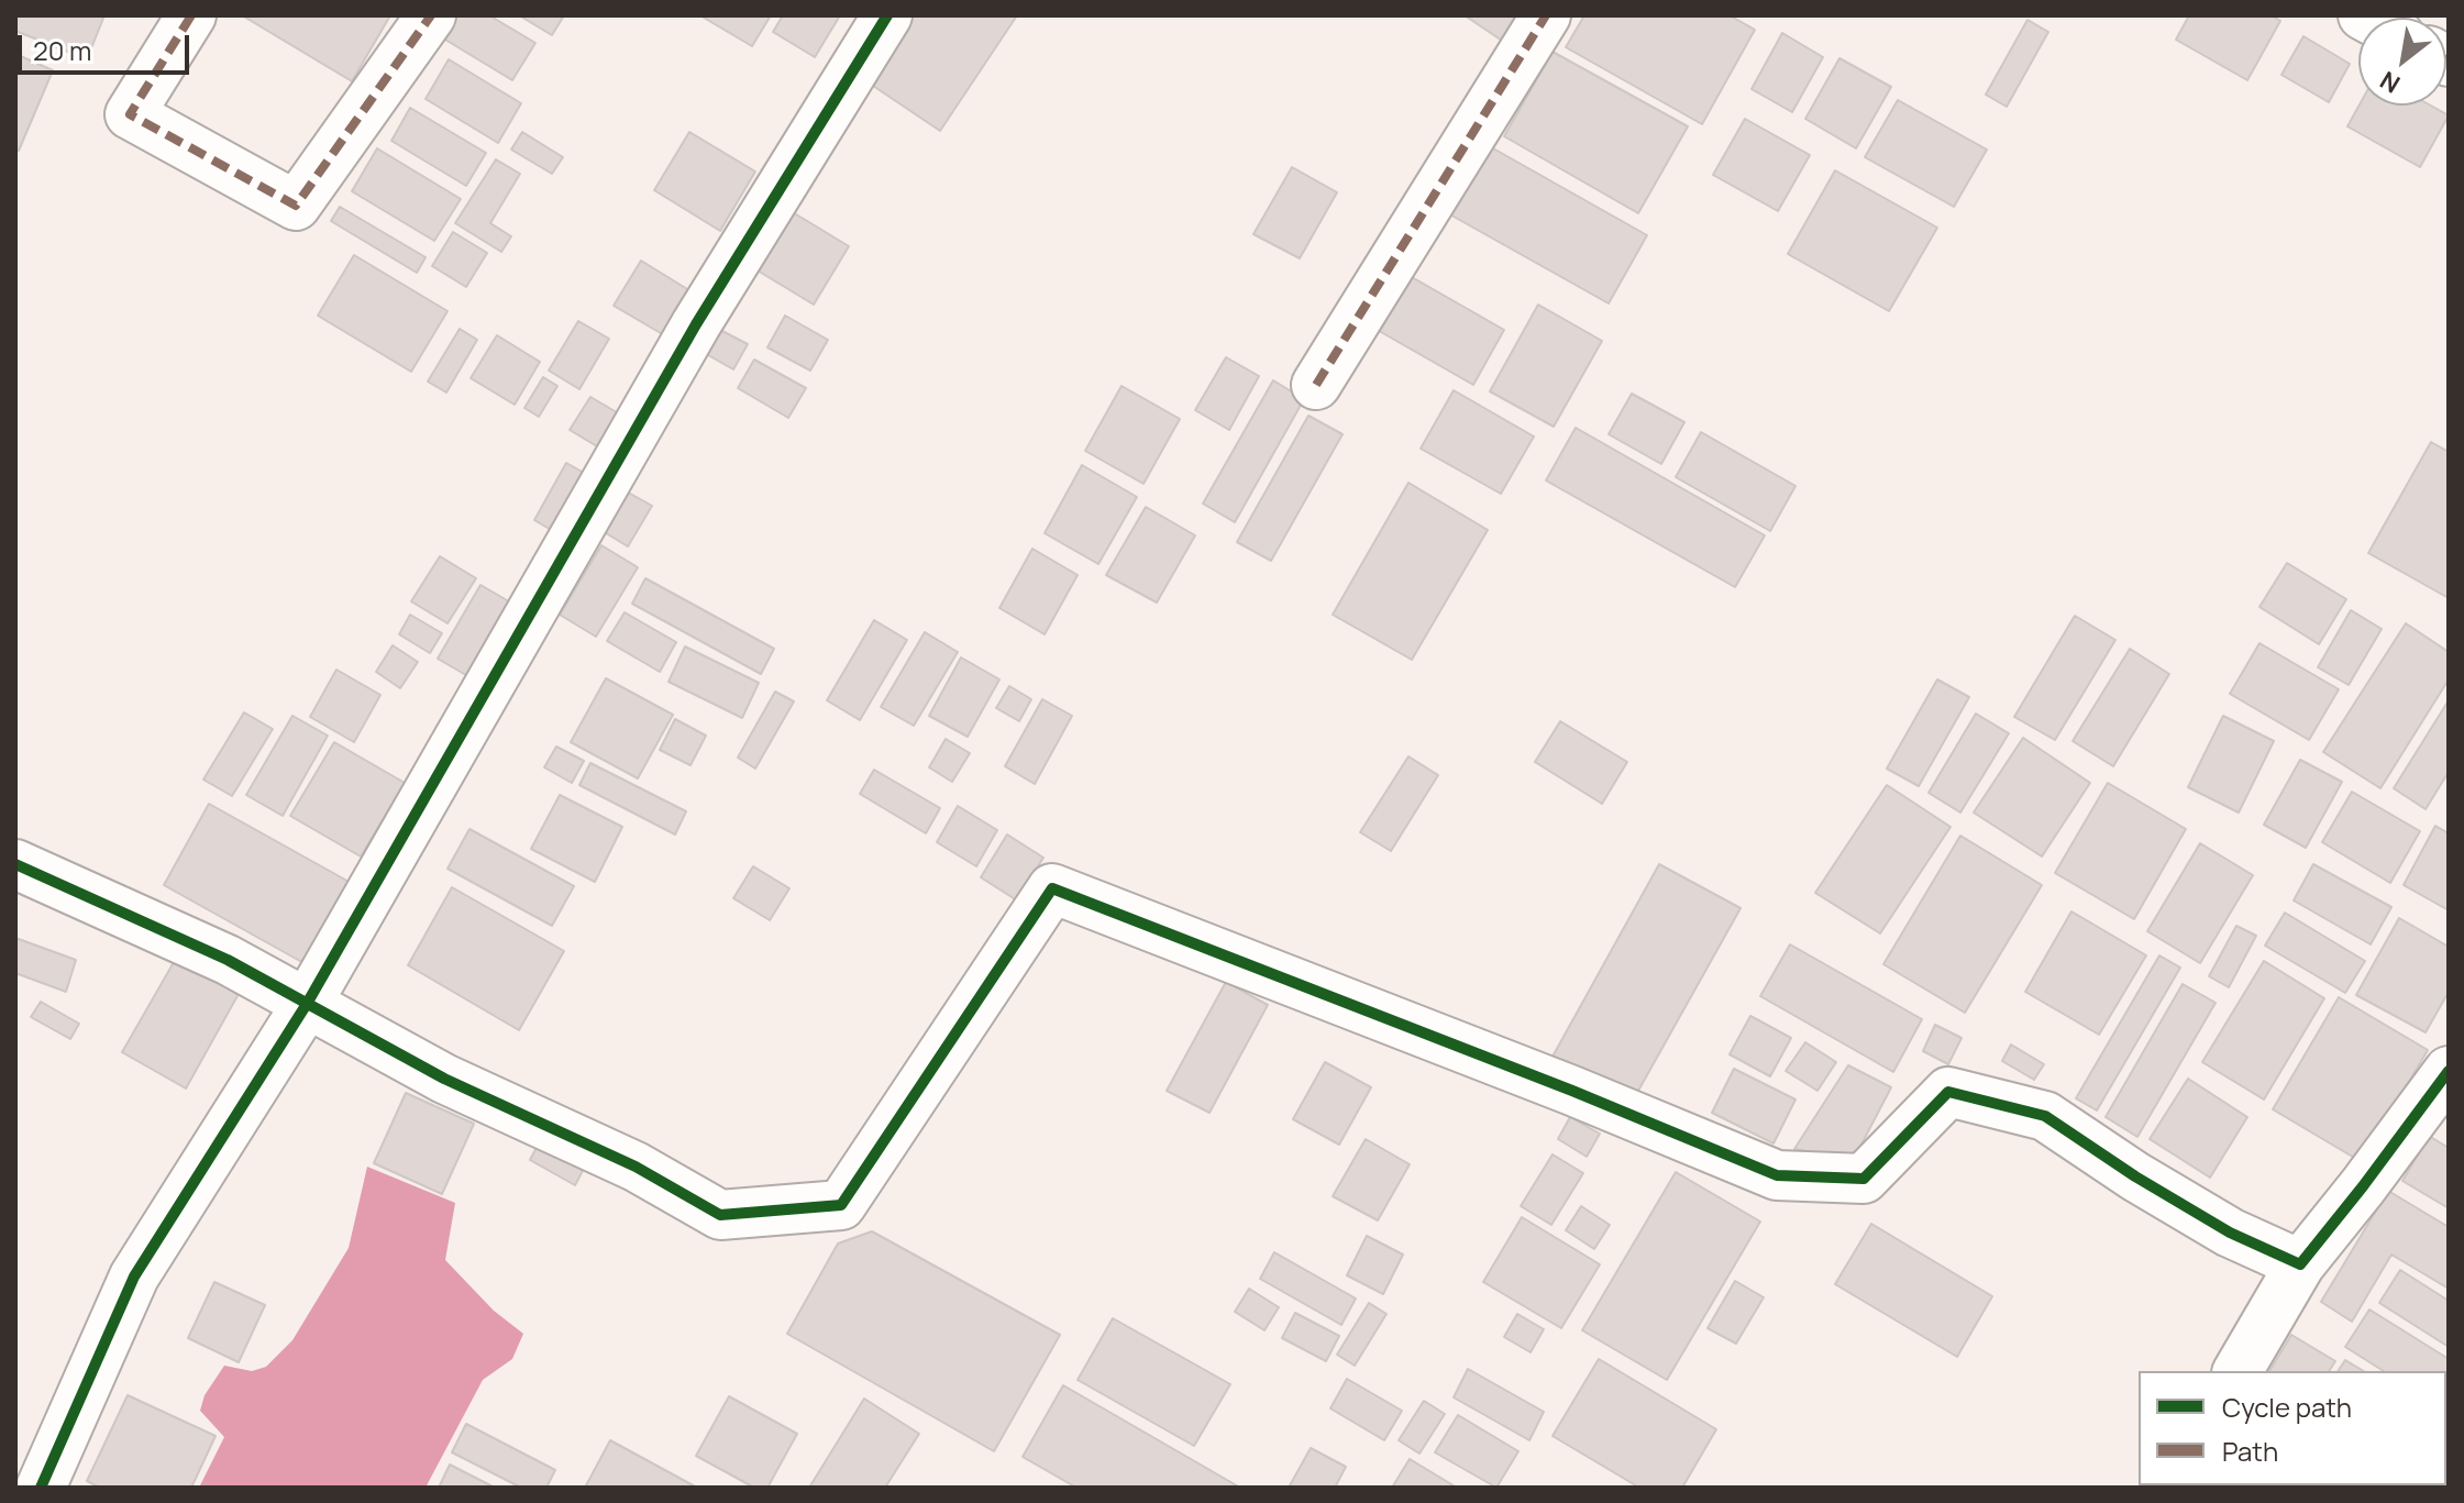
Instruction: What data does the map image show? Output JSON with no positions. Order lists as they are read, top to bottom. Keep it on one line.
{"legend":["Cycle path","Path"],"scale_bar":"20 m","north":"bottom left"}
